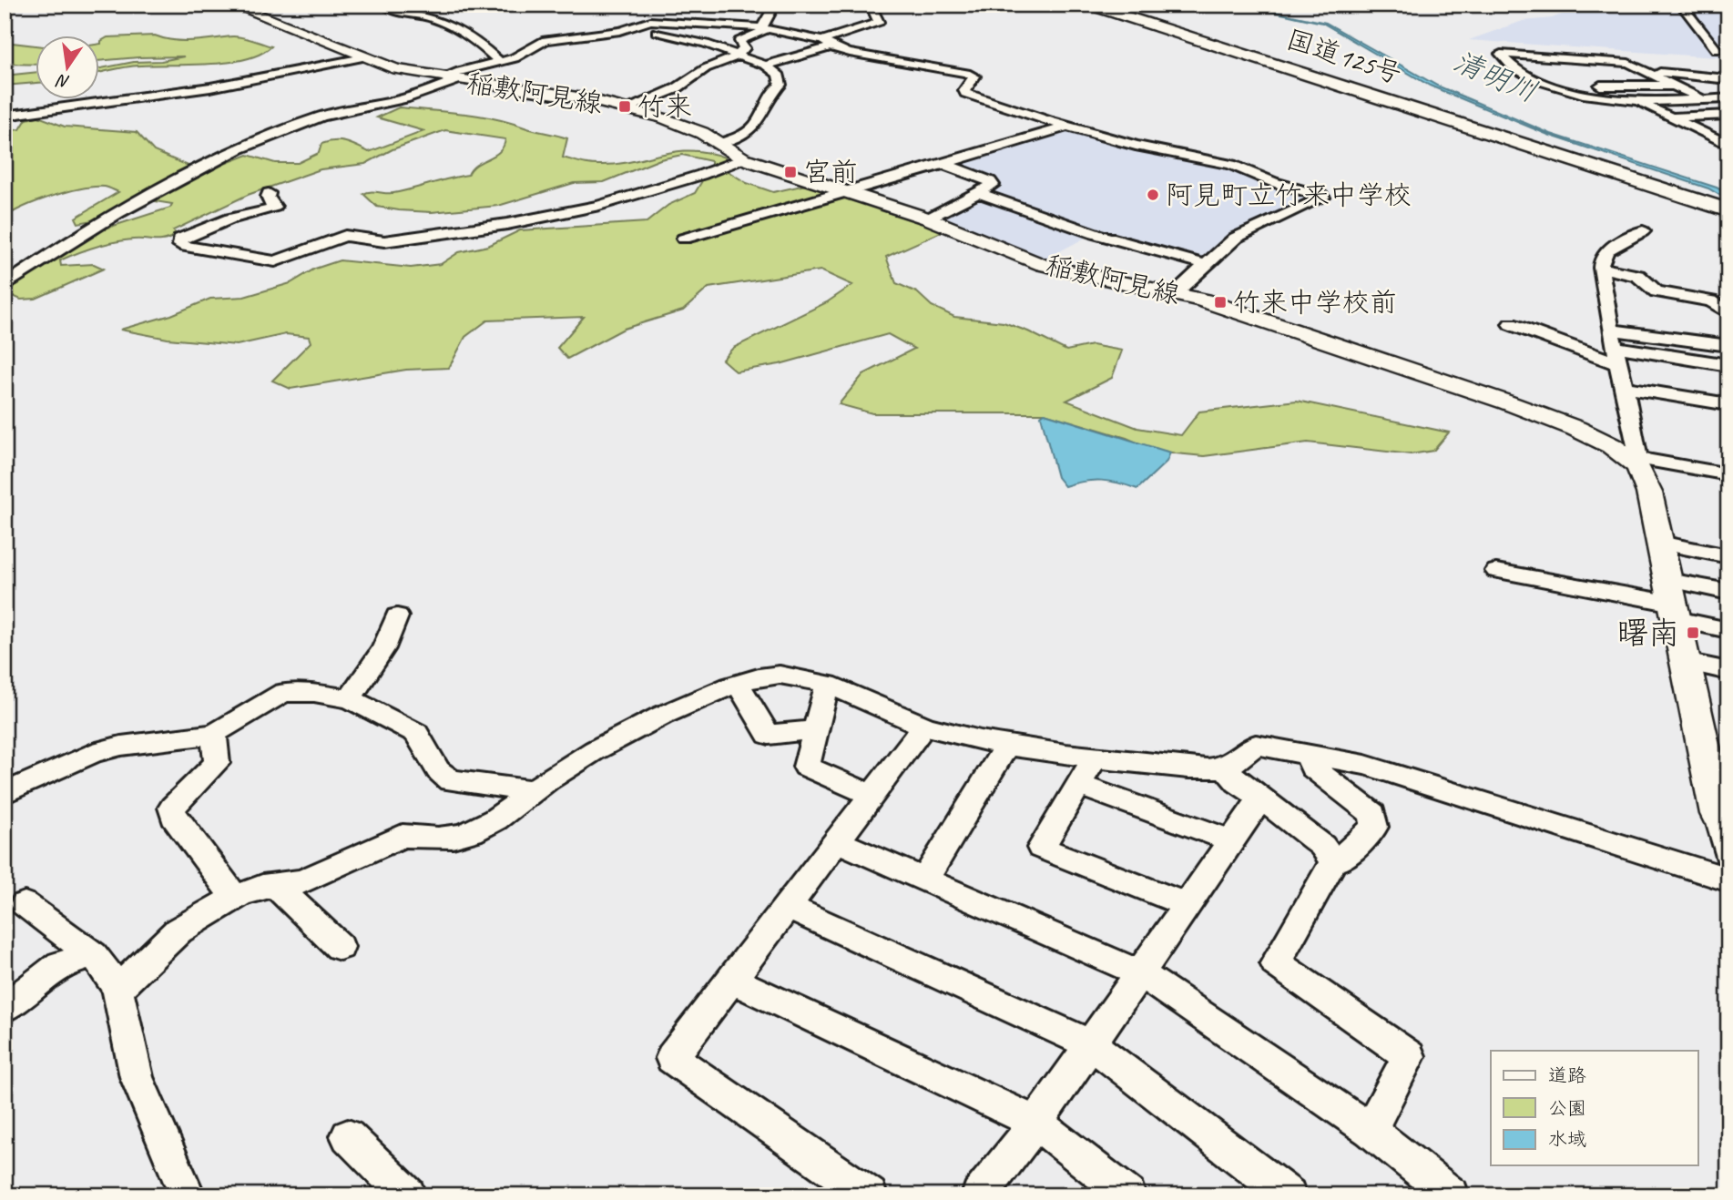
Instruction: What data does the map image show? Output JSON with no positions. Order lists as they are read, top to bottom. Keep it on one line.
{"streets":{"highway":["国道125号"],"main road":["稲敷阿見線"]},"water":["清明川"],"places":{"transit":["竹来","宮前","竹来中学校前","曙南"],"other":["阿見町立竹来中学校"]},"legend":["道路","公園","水域"],"north":"bottom"}
